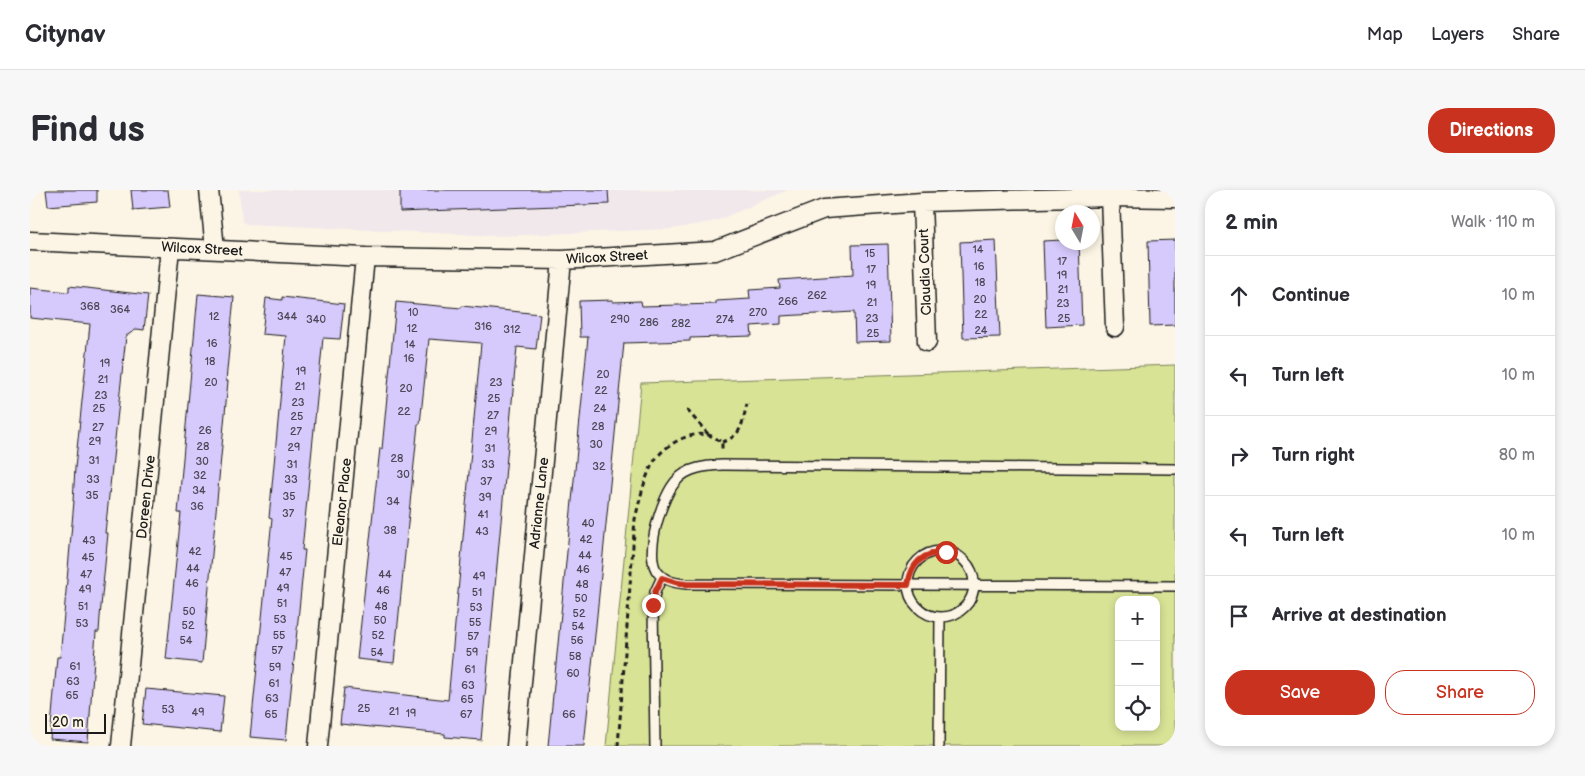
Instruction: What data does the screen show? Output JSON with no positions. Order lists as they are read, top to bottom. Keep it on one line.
{"streets":{"street":["Wilcox Street","Claudia Court","Doreen Drive","Eleanor Place","Adrianne Lane"]},"crossings":[["Wilcox Street","Claudia Court"],["Wilcox Street","Doreen Drive"],["Wilcox Street","Eleanor Place"],["Wilcox Street","Adrianne Lane"]],"house_numbers":["14","15","17","16","17","19","18","19","21","262","20","266","21","23","368","364","10","270","22","12","344","23","25","340","290","274","286","282","316","12","312","24","25","16","14","16","18","19","19","20","21","20","23","21","20","22","23","25","23","25","24","22","27","25","28","27","26","27","29","29","30","28","29","31","28","31","30","31","33","32","30","32","33","33","37","34","35","35","39","34","36","37","41","40","38","43","42","43","42","44","45","45","44","46","47","47","44","49","46","48","49","49","46","51","50","51","51","48","53","50","52","53","50","55","53","52","54","55","52","57","54","56","57","54","59","58","61","59","61","60","63","61","63","65","63","65","25","53","21","49","19","65","67","66"],"scale_bar":"20 m","north":"top","page":{"header":"Citynav","nav":["Map","Layers","Share"],"buttons":["Directions",["Save","Share"]],"title":"Find us","heading":["2 min","Walk · 110 m"],"list":[["Continue","10 m"],["Turn left","10 m"],["Turn right","80 m"],["Turn left","10 m"],"Arrive at destination"],"map_buttons":["+","−"],"scale":"20 m"}}
